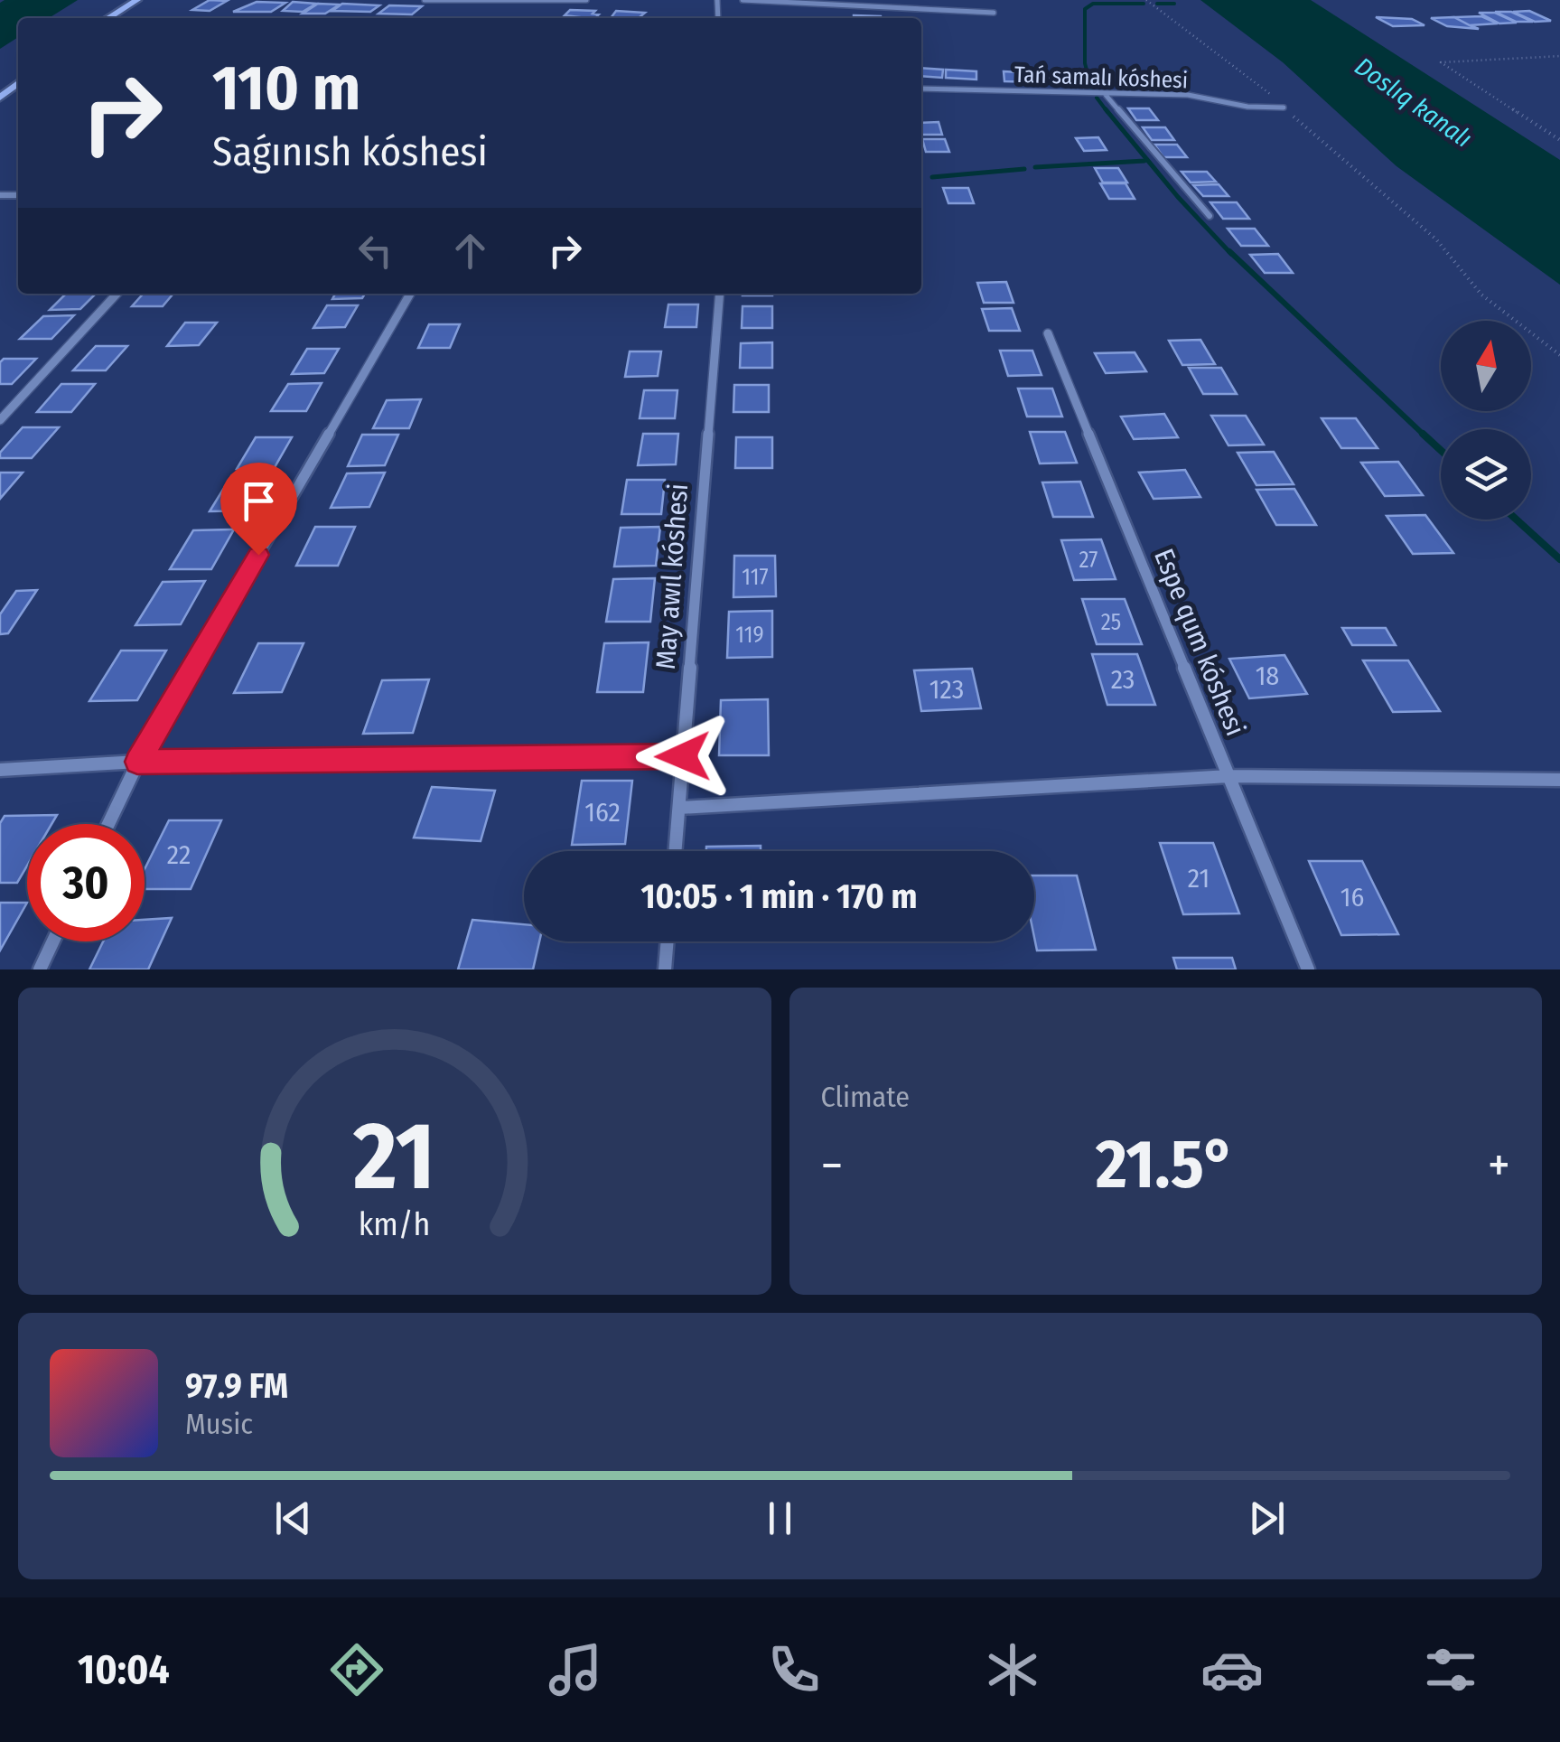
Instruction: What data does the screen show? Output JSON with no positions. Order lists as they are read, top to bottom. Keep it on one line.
{"streets":{"street":["Tań samalı kóshesi","May awıl kóshesi","Espe qum kóshesi"]},"water":["Doslıq kanalı"],"house_numbers":["27","117","25","119","18","23","123","162","22","21","16"],"north":"top","page":{"turn":["110 m","Saǵınısh kóshesi"],"limit":"30","trip":"10:05 · 1 min · 170 m","tile":"Climate","heat":["−","21.5°","+"],"song":["97.9 FM","Music"],"tabs":"10:04","gauge":["21","km/h"]}}
